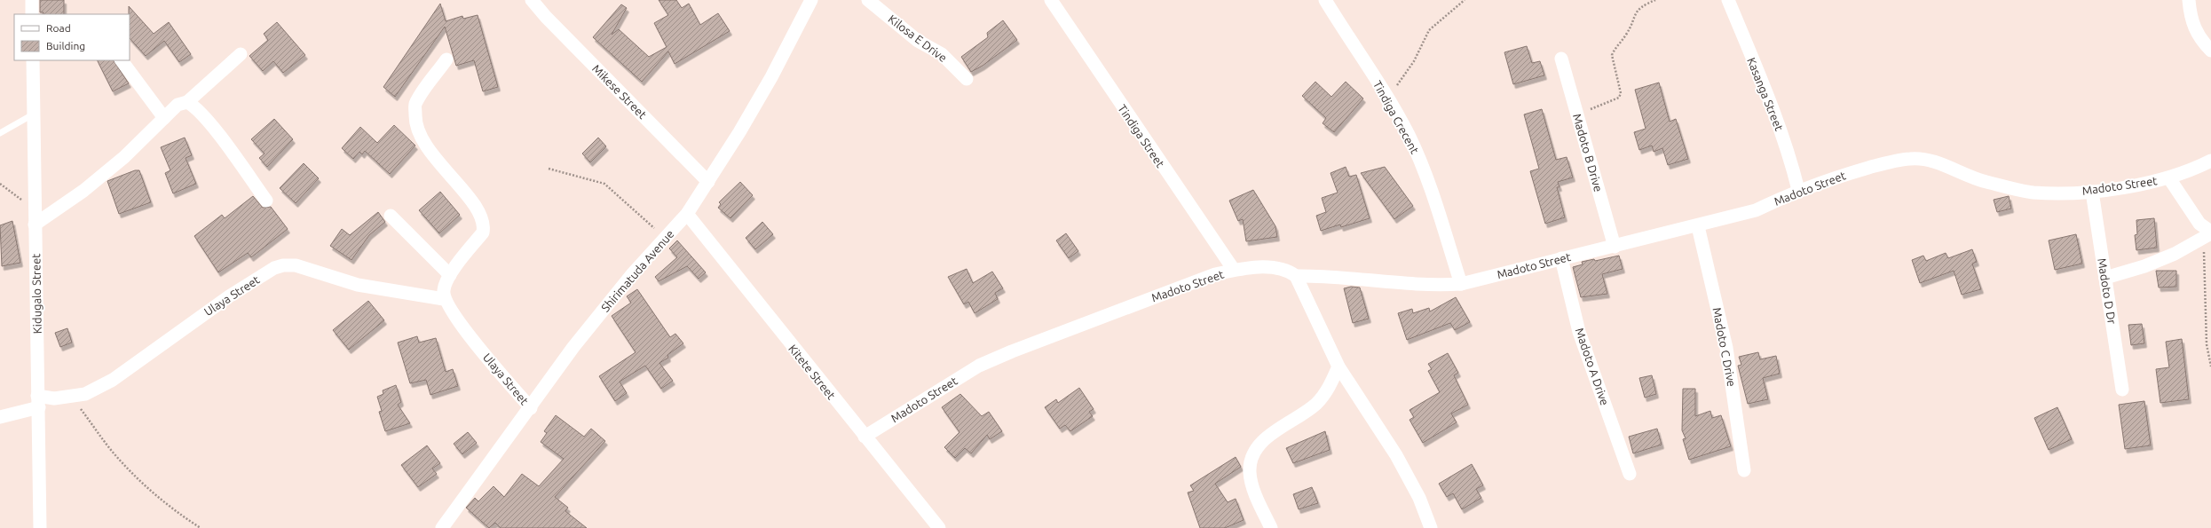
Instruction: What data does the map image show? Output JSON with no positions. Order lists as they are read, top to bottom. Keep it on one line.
{"streets":{"street":["Kilosa E Drive","Mikese Street","Kasanga Street","Tindiga Crecent","Tindiga Street","Madoto B Drive","Madoto Street","Shirimatuda Avenue","Madoto D Dr","Kidugalo Street","Ulaya Street","Madoto C Drive","Madoto A Drive","Kitete Street"]},"crossings":[["Mikese Street","Shirimatuda Avenue"],["Kasanga Street","Madoto Street"],["Tindiga Crecent","Madoto Street"],["Tindiga Street","Madoto Street"],["Madoto B Drive","Madoto Street"],["Madoto Street","Madoto D Dr"],["Madoto Street","Madoto C Drive"],["Madoto Street","Madoto A Drive"],["Madoto Street","Kitete Street"],["Shirimatuda Avenue","Ulaya Street"],["Shirimatuda Avenue","Kitete Street"],["Kidugalo Street","Ulaya Street"]],"legend":["Road","Building"]}
